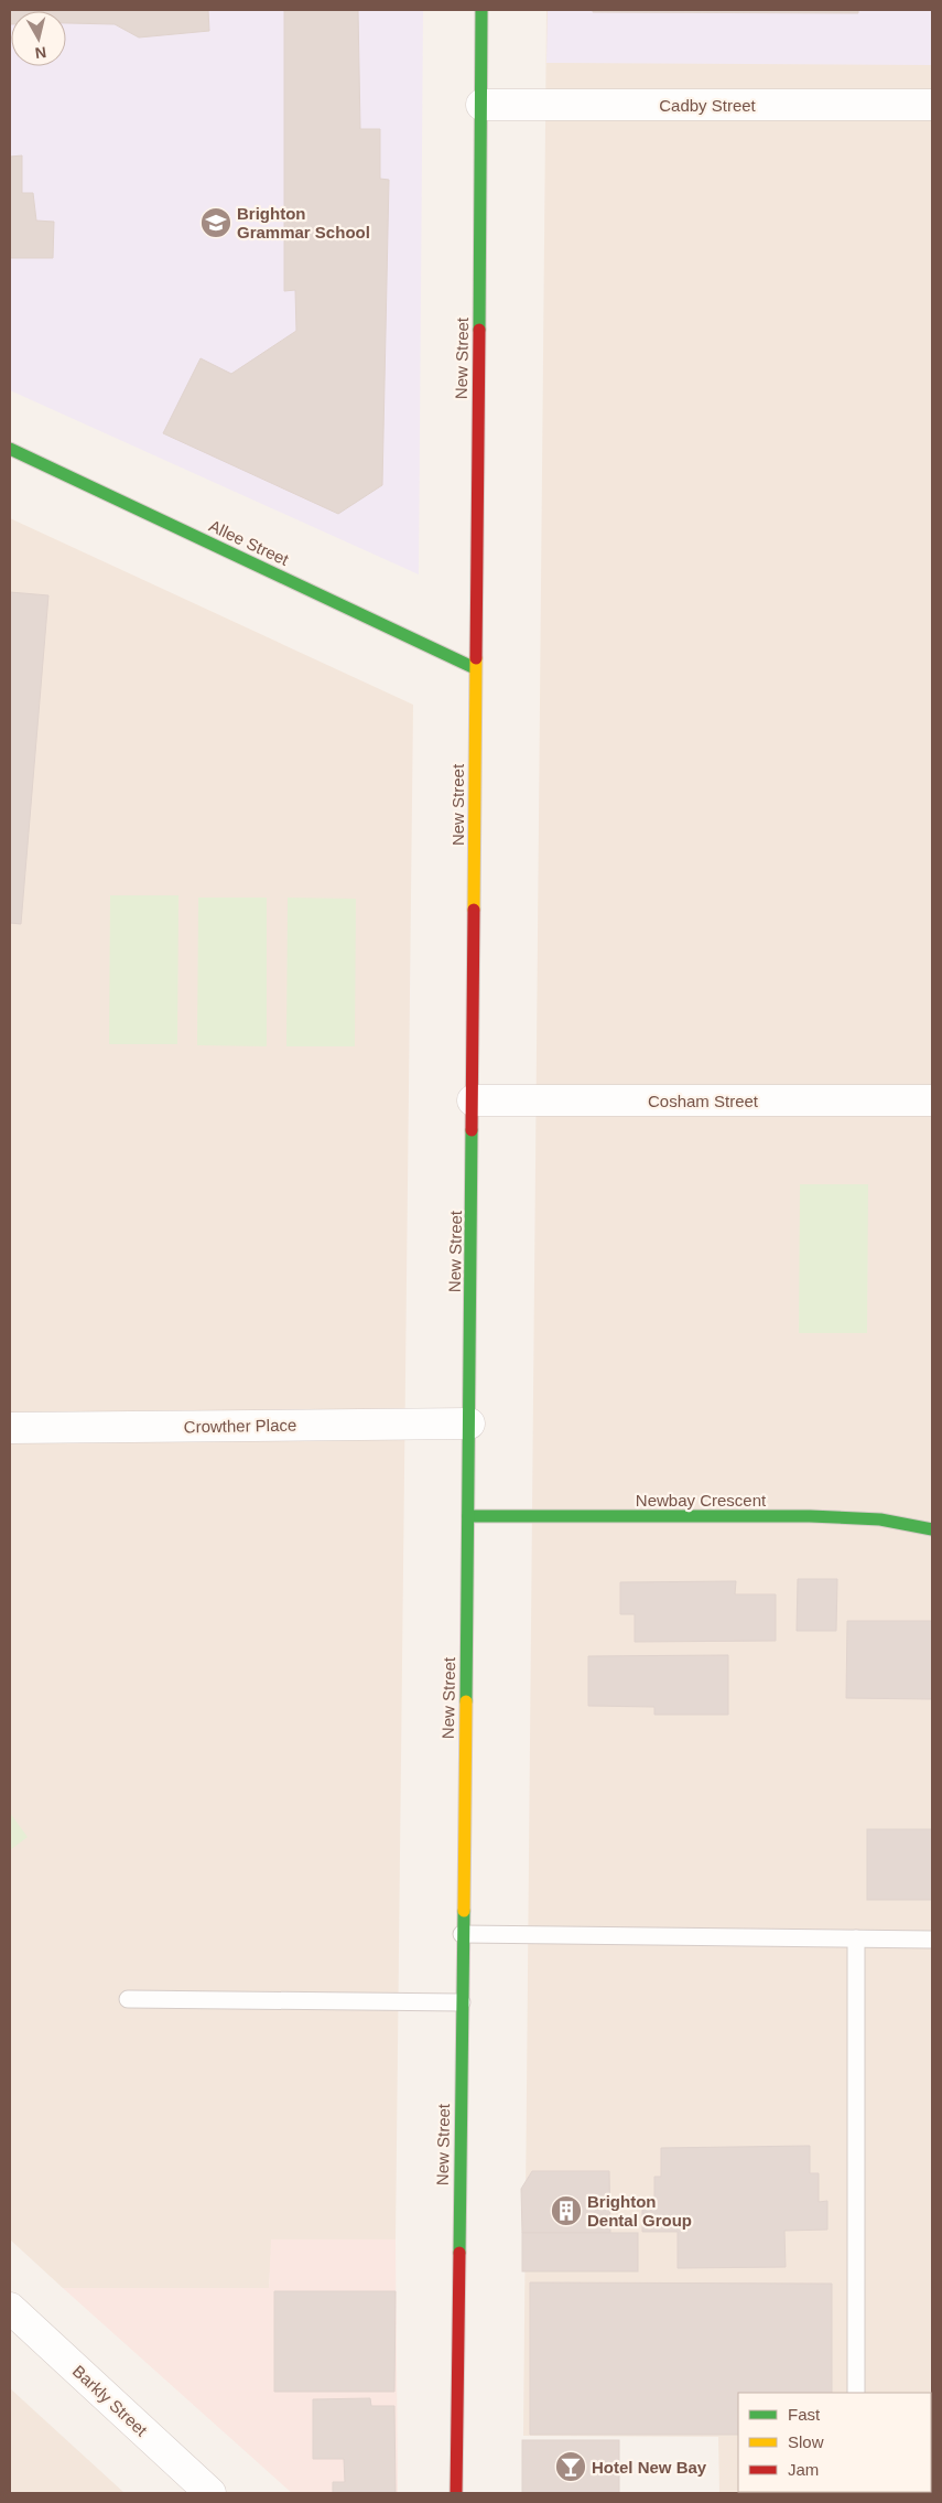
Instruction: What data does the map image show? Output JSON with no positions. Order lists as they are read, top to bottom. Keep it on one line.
{"streets":{"main road":["New Street","Allee Street","Newbay Crescent"],"street":["Cadby Street","Cosham Street","Crowther Place","Barkly Street"]},"crossings":[["Cadby Street","New Street"],["New Street","Allee Street"],["New Street","Cosham Street"],["New Street","Crowther Place"],["New Street","Newbay Crescent"]],"places":{"school or university":["Brighton Grammar School"],"building":["Brighton Dental Group"],"bar":["Hotel New Bay"]},"legend":["Fast","Slow","Jam"],"north":"bottom"}
